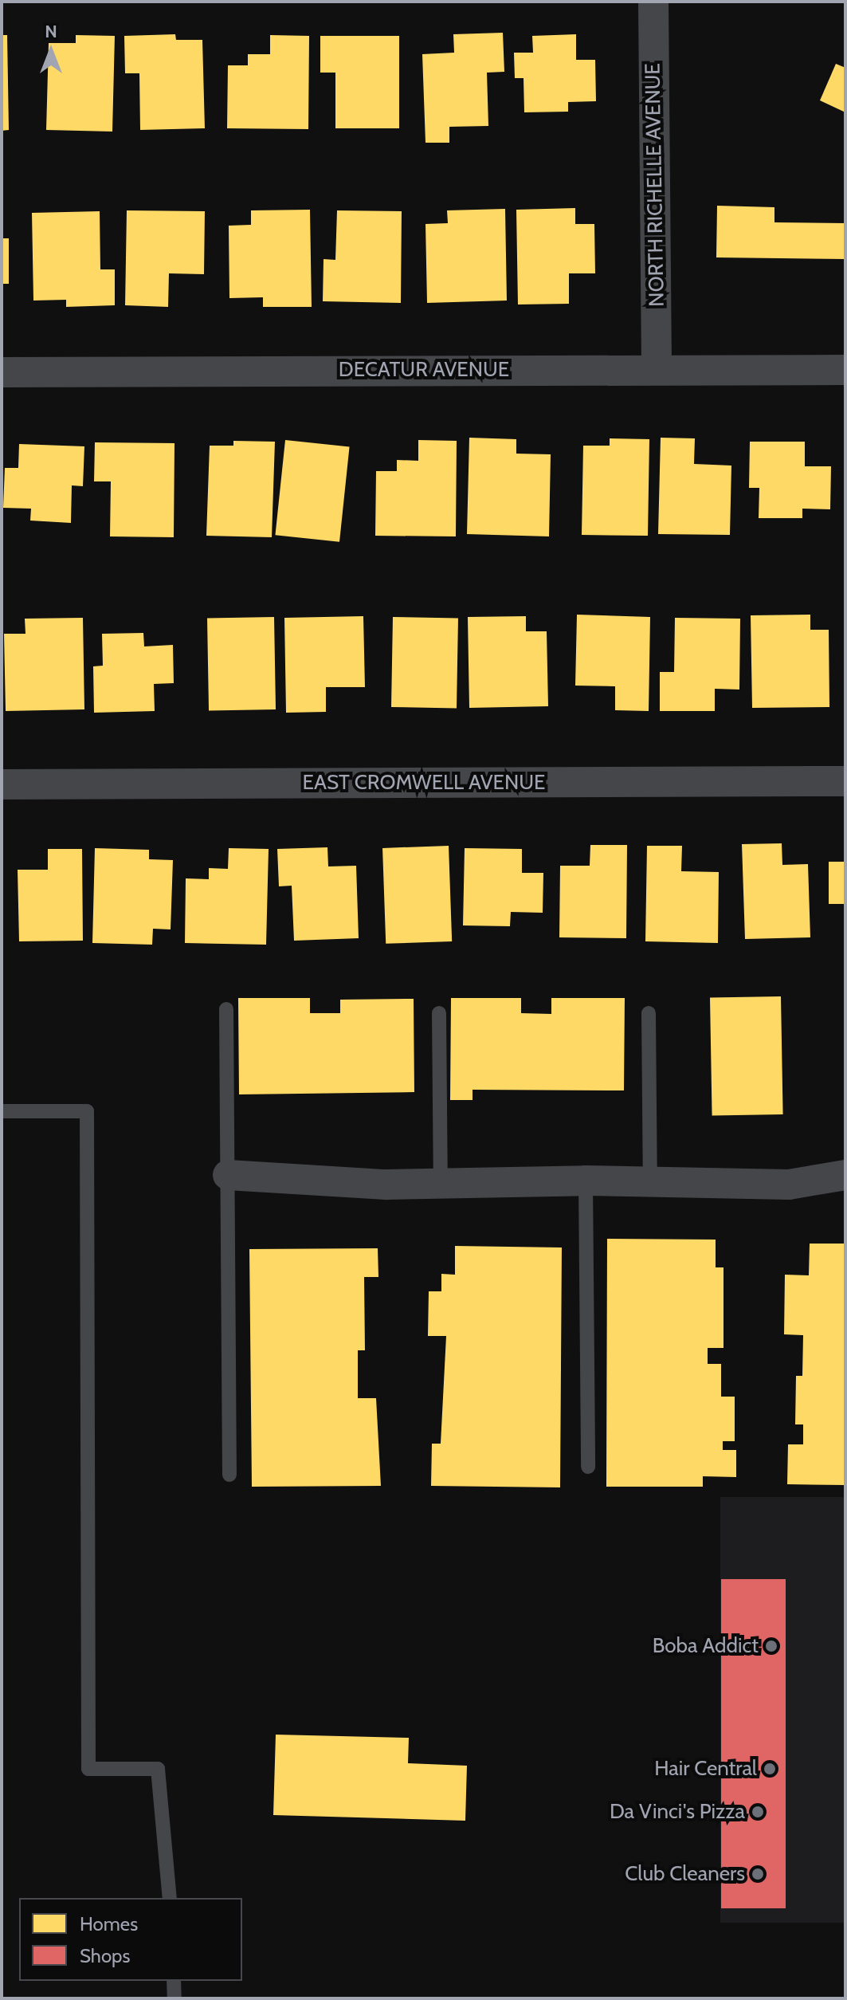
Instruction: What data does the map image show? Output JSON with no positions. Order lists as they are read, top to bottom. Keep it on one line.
{"streets":{"street":["NORTH RICHELLE AVENUE","DECATUR AVENUE","EAST CROMWELL AVENUE"]},"crossings":[["NORTH RICHELLE AVENUE","DECATUR AVENUE"]],"places":["Boba Addict","Hair Central","Da Vinci's Pizza","Club Cleaners"],"legend":["Homes","Shops"],"north":"top"}
